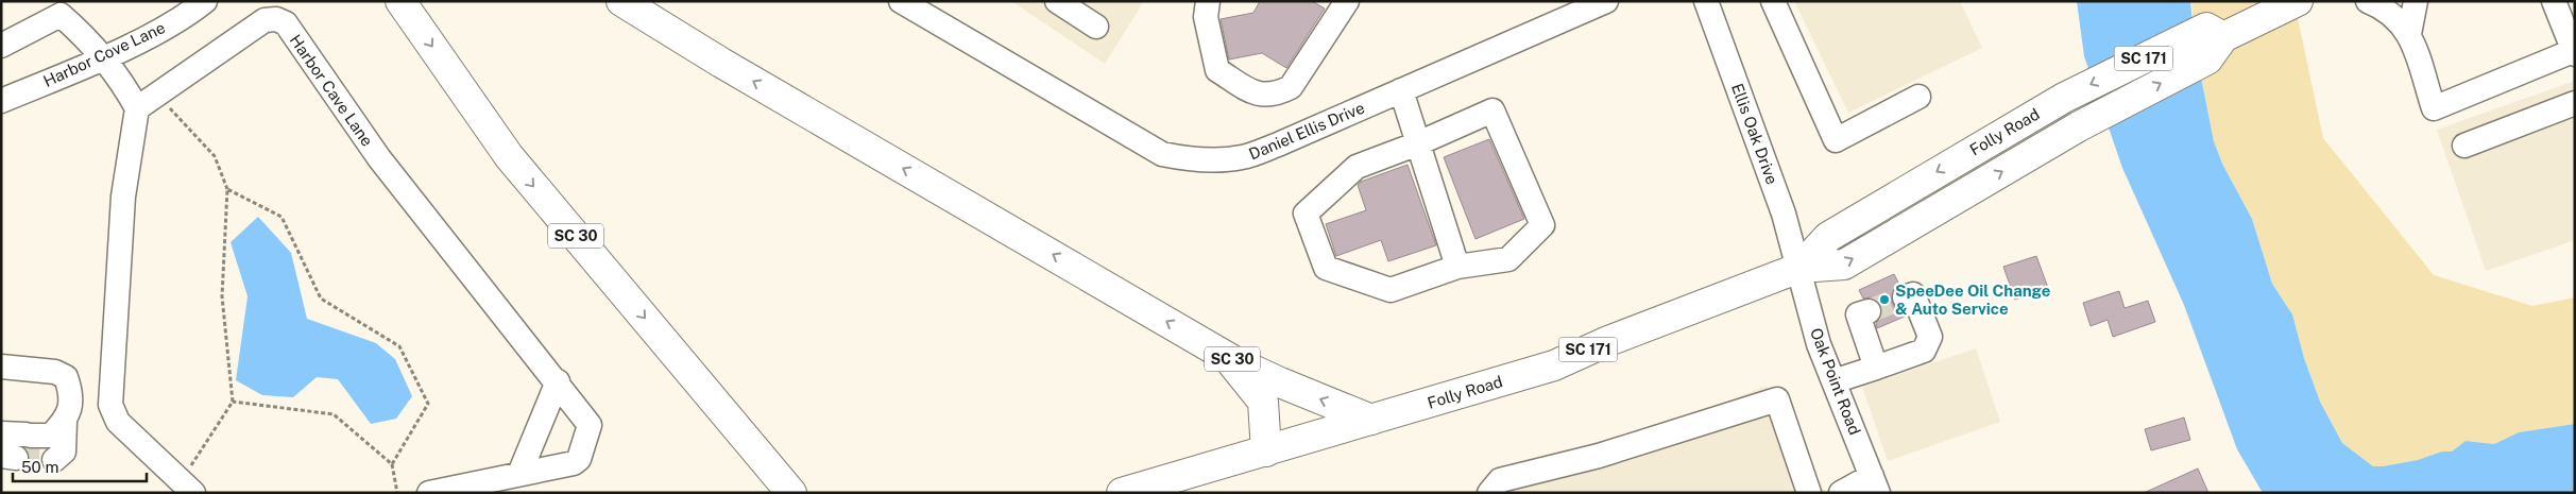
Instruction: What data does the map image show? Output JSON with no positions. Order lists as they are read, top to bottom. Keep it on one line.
{"streets":{"main road":["SC 171","Folly Road","SC 30"],"street":["Harbor Cove Lane","Harbor Cave Lane","Daniel Ellis Drive","Ellis Oak Drive","Oak Point Road"]},"crossings":[["Folly Road","Ellis Oak Drive"],["Folly Road","SC 30"],["Folly Road","Oak Point Road"],["Ellis Oak Drive","Oak Point Road"]],"places":["SpeeDee Oil Change & Auto Service"],"scale_bar":"50 m"}
